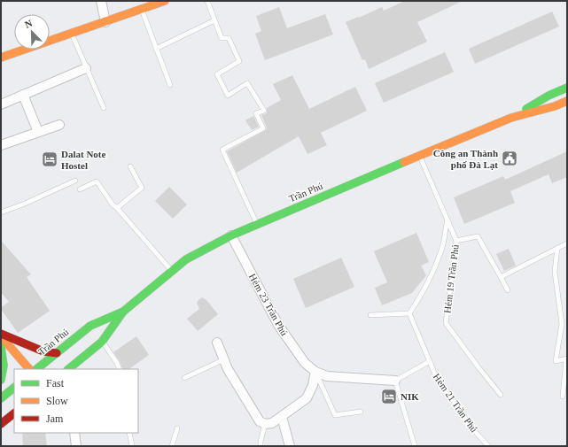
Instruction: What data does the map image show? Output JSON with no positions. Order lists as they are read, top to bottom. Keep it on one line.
{"streets":{"main road":["Trần Phú"],"street":["Hẻm 23 Trần Phú"],"lane":["Hẻm 19 Trần Phú","Hẻm 21 Trần Phú"]},"crossings":[["Trần Phú","Hẻm 19 Trần Phú"],["Trần Phú","Hẻm 23 Trần Phú"]],"places":{"public building":["Công an Thành phố Đà Lạt"],"hotel":["Dalat Note Hostel","NIK"]},"legend":["Fast","Slow","Jam"],"north":"top left"}
